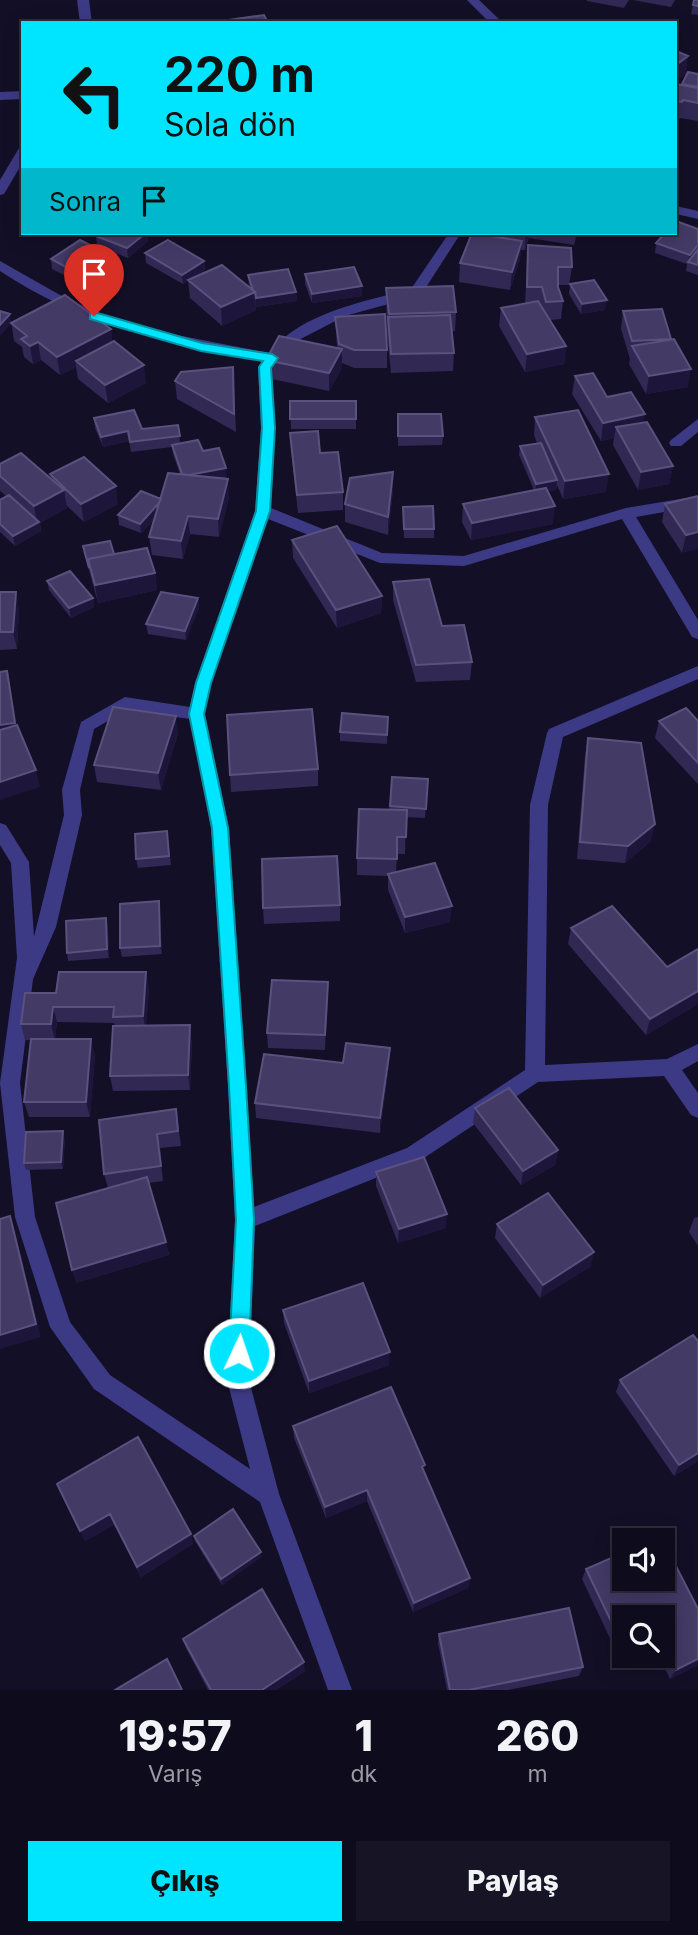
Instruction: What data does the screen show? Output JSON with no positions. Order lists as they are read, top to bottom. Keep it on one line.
{"page":{"turn":["220 m","Sola dön"],"then":"Sonra","eta":["19:57","Varış","1","dk","260","m"],"buttons":["Çıkış","Paylaş"]}}
